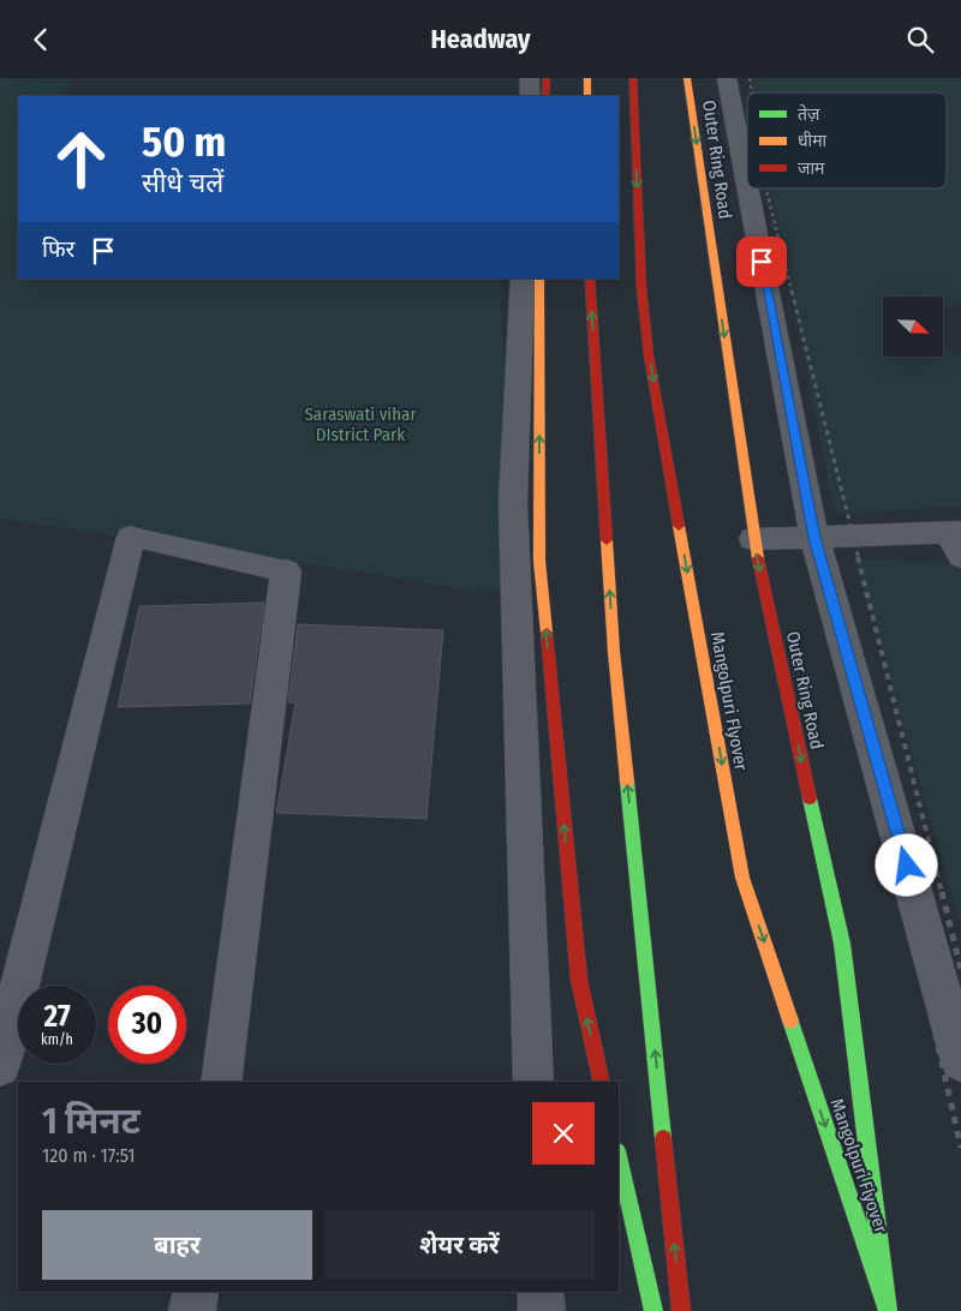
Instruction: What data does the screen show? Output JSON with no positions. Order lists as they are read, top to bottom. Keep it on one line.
{"streets":{"main road":["Outer Ring Road","Mangolpuri Flyover"]},"crossings":[["Outer Ring Road","Mangolpuri Flyover"]],"one_way":["Outer Ring Road"],"parks":["Saraswati vihar DIstrict Park"],"legend":["तेज़","धीमा","जाम"],"north":"bottom right","page":{"header":"Headway","turn":["50 m","सीधे चलें"],"then":"फिर","speed":"27 km/h","limit":"30","heading":["1 मिनट","120 m · 17:51"],"buttons":["बाहर","शेयर करें"]}}
